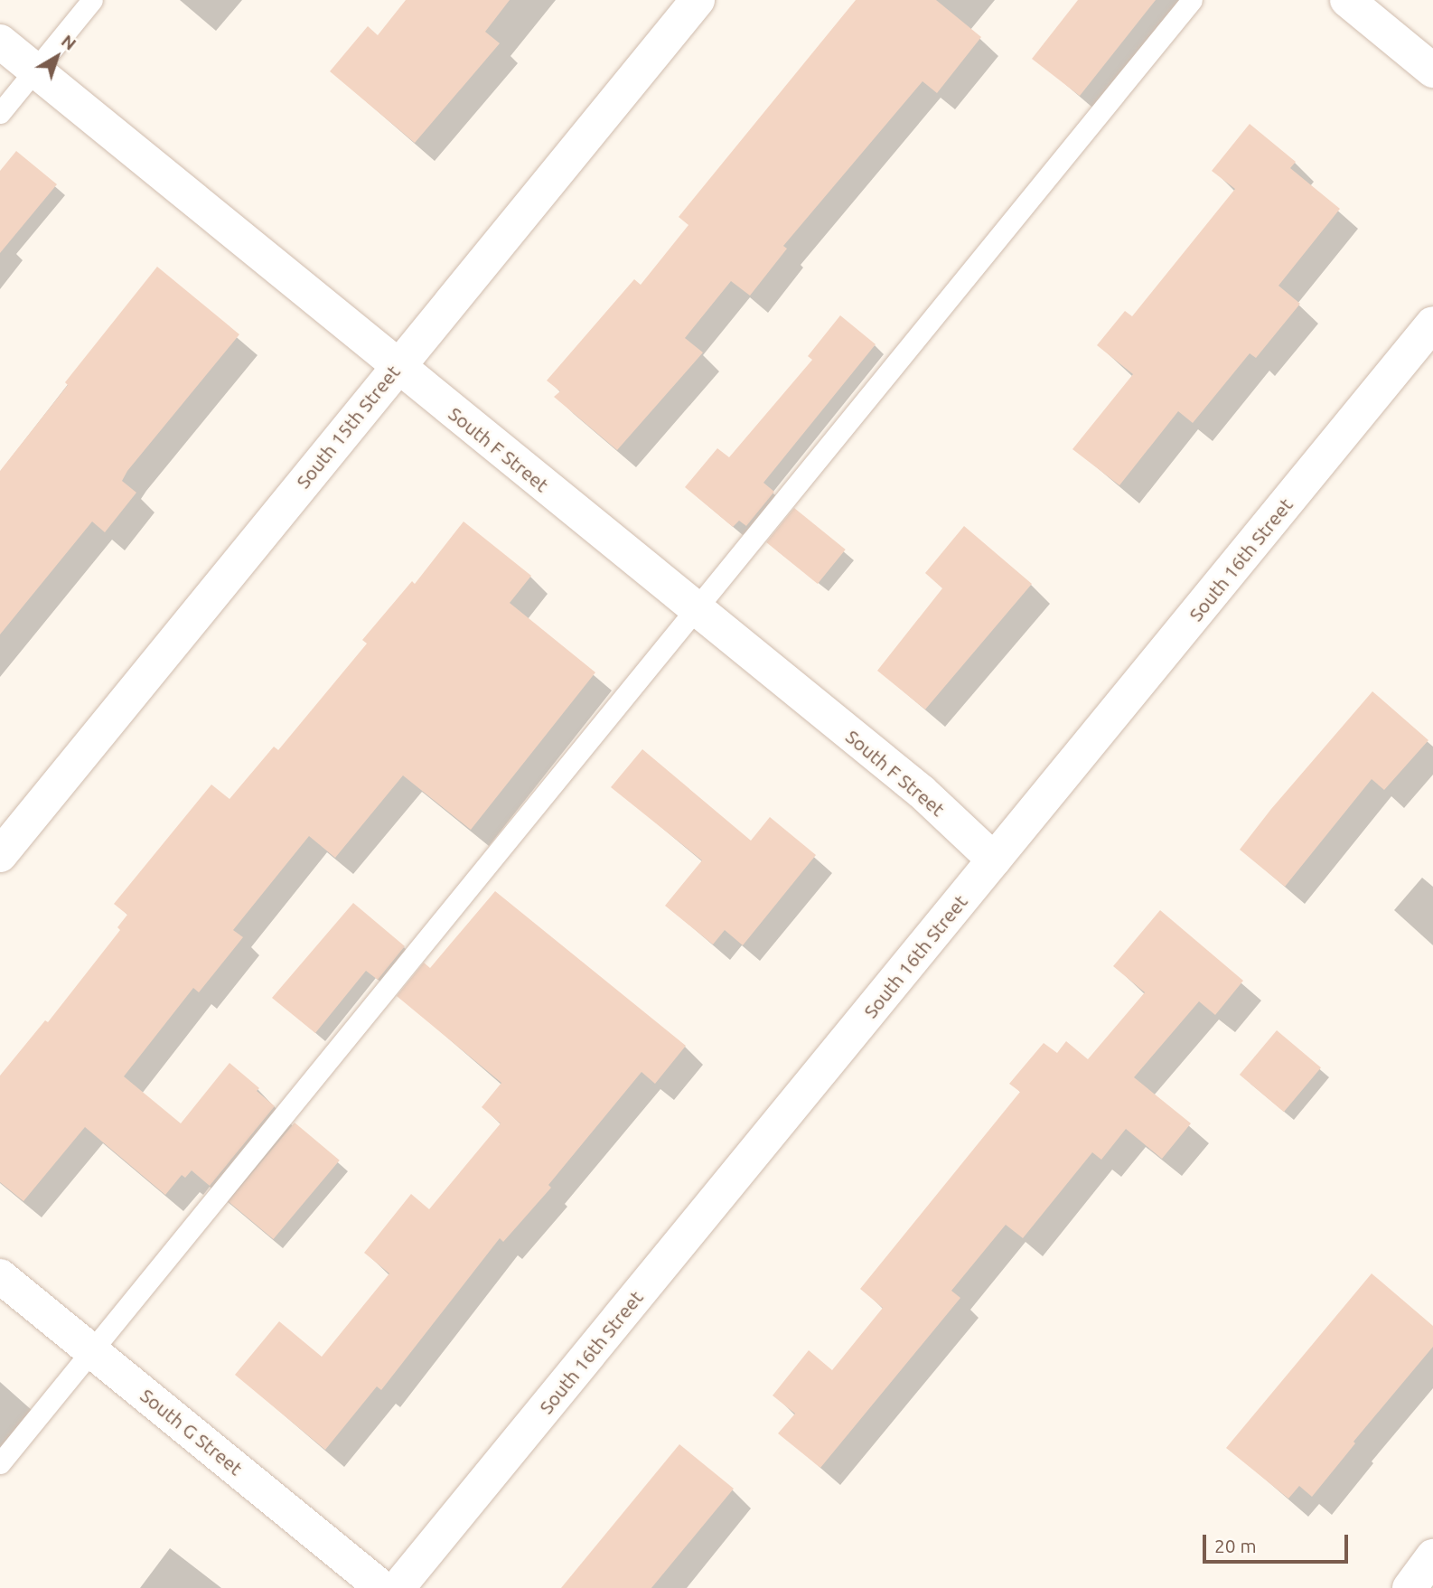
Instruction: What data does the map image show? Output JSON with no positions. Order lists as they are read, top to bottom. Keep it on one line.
{"streets":{"street":["South 15th Street","South F Street","South 16th Street","South G Street"]},"crossings":[["South 15th Street","South F Street"],["South F Street","South 16th Street"]],"scale_bar":"20 m","north":"top right"}
